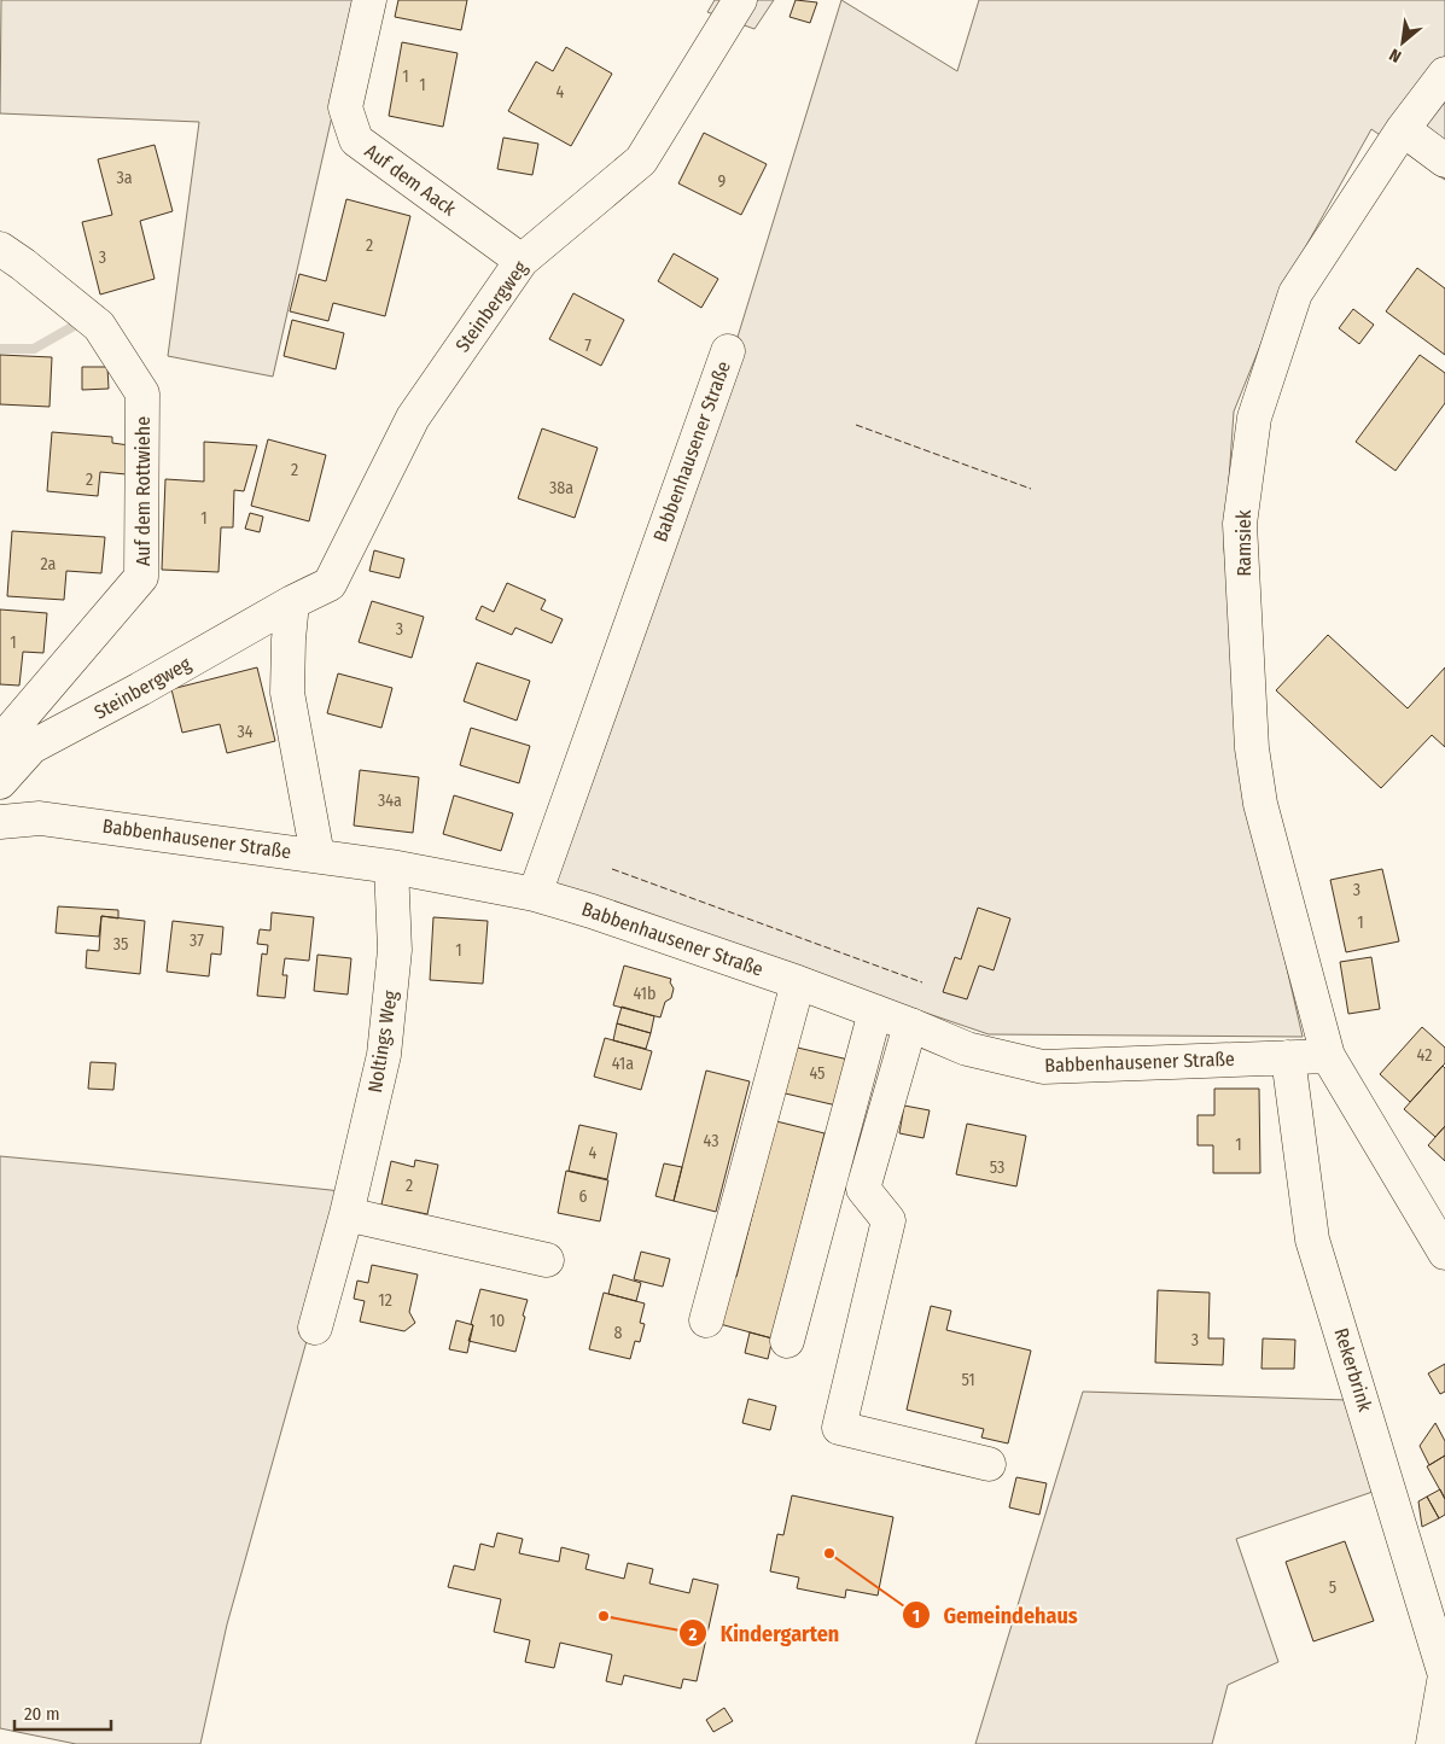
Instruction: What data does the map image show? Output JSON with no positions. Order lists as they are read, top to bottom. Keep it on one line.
{"streets":{"street":["Auf dem Aack","Steinbergweg","Babbenhausener Straße","Auf dem Rottwiehe","Ramsiek","Noltings Weg","Rekerbrink"]},"crossings":[["Auf dem Aack","Steinbergweg"],["Babbenhausener Straße","Ramsiek"],["Babbenhausener Straße","Noltings Weg"],["Babbenhausener Straße","Rekerbrink"]],"places":["Gemeindehaus","Kindergarten"],"house_numbers":["1","1","4","3a","9","2","3","7","2","2","38a","1","2a","3","1","34","34a","3","1","37","35","1","41b","42","41a","45","43","1","4","53","2","6","12","10","8","3","51","5"],"scale_bar":"20 m","north":"bottom left"}
